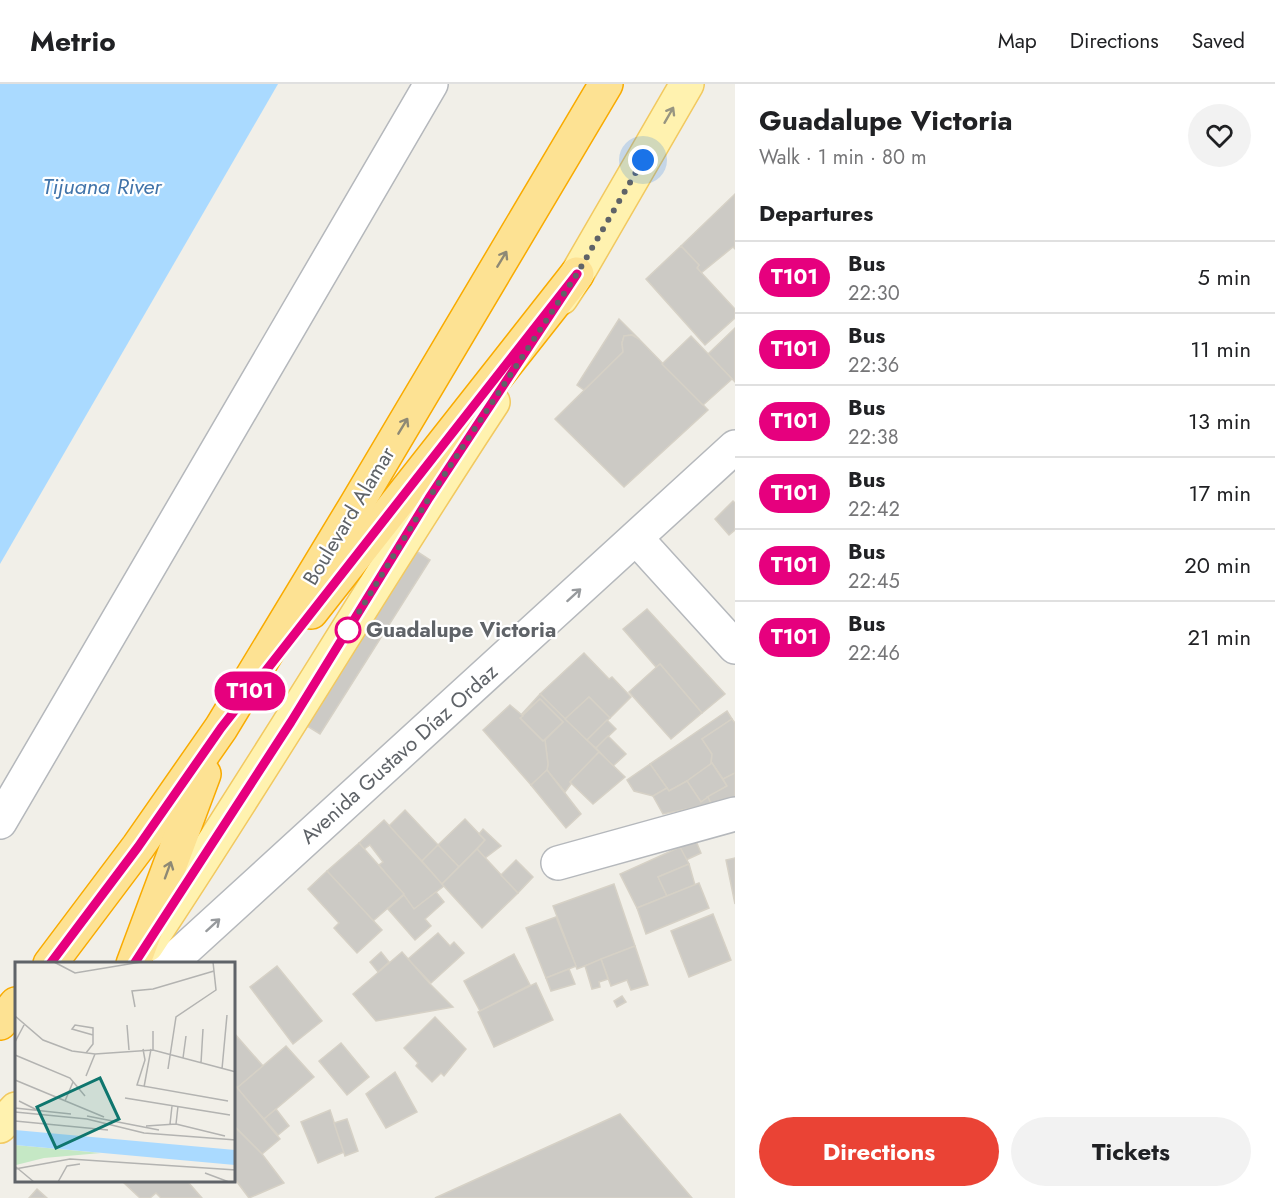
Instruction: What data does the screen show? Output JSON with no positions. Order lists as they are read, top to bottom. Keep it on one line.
{"streets":{"highway":["Boulevard Alamar"],"street":["Avenida Gustavo Díaz Ordaz"]},"water":["Tijuana River"],"places":["Guadalupe Victoria"],"lines":["bus line T101"],"page":{"header":"Metrio","nav":["Map","Directions","Saved"],"on_map":"T101","heading":[["Guadalupe Victoria","Walk · 1 min · 80 m"],"Departures"],"list":[{"mark":"T101","name":"Bus","note":"22:30","value":"5 min"},{"mark":"T101","name":"Bus","note":"22:36","value":"11 min"},{"mark":"T101","name":"Bus","note":"22:38","value":"13 min"},{"mark":"T101","name":"Bus","note":"22:42","value":"17 min"},{"mark":"T101","name":"Bus","note":"22:45","value":"20 min"},{"mark":"T101","name":"Bus","note":"22:46","value":"21 min"}],"buttons":["Directions","Tickets"]}}
